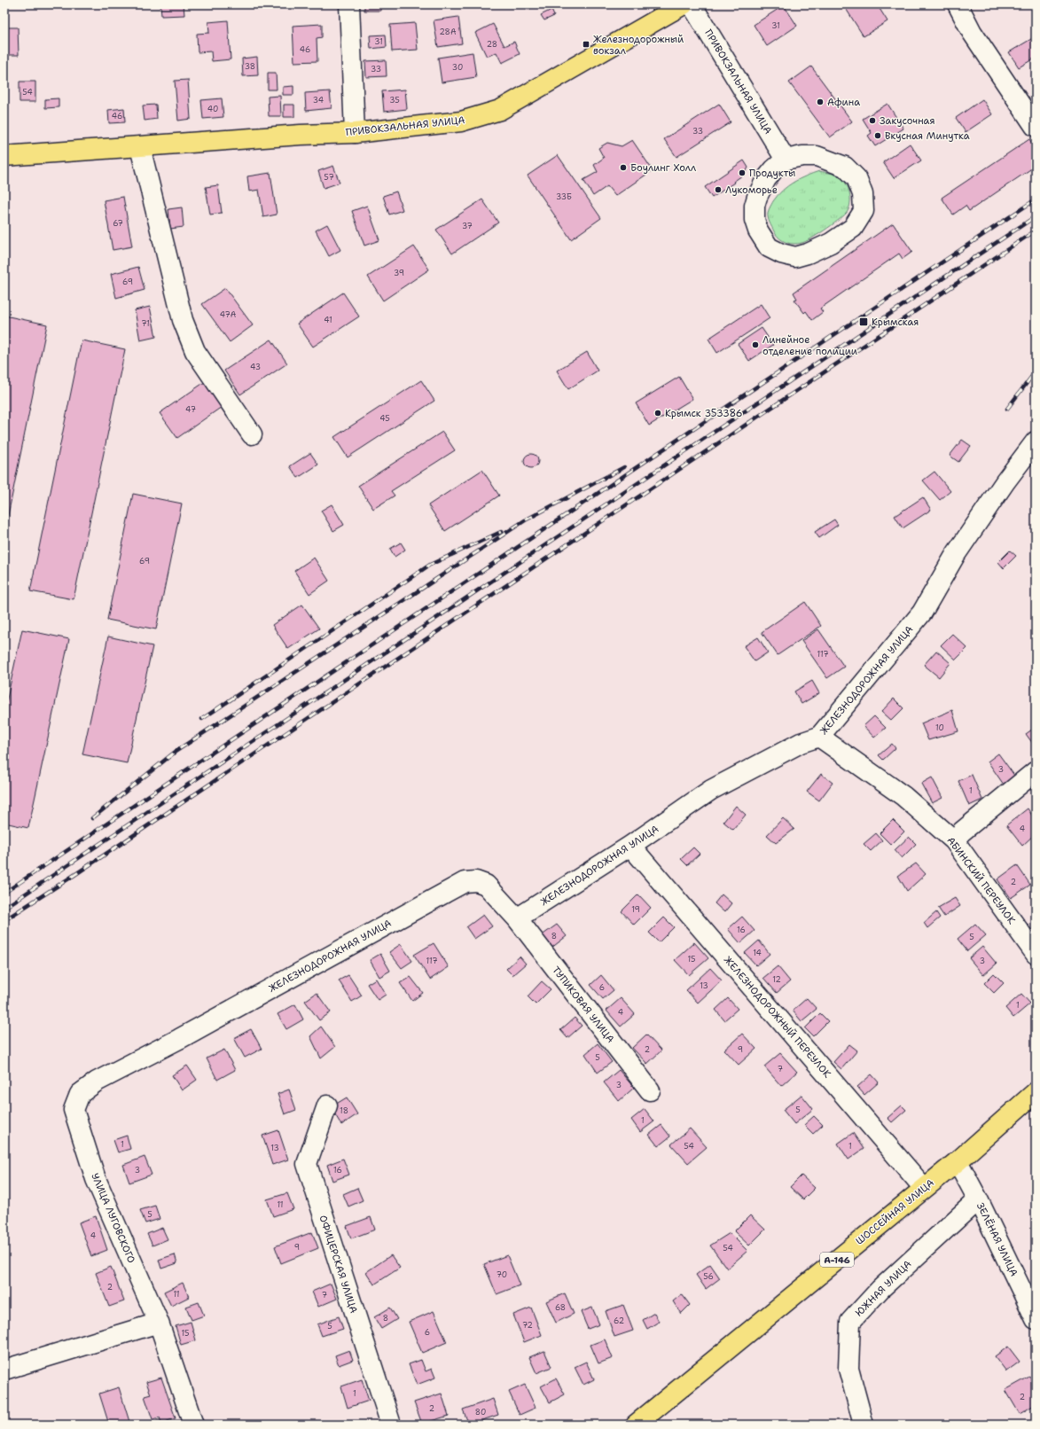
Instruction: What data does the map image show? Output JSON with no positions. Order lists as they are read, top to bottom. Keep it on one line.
{"streets":{"main road":["ПРИВОКЗАЛЬНАЯ УЛИЦА","ШОССЕЙНАЯ УЛИЦА","А-146"],"street":["ЖЕЛЕЗНОДОРОЖНАЯ УЛИЦА","АБИНСКИЙ ПЕРЕУЛОК","ТУПИКОВАЯ УЛИЦА","ЖЕЛЕЗНОДОРОЖНЫЙ ПЕРЕУЛОК","УЛИЦА ЛУГОВСКОГО","ЗЕЛЁНАЯ УЛИЦА","ОФИЦЕРСКАЯ УЛИЦА","ЮЖНАЯ УЛИЦА"]},"crossings":[["ЖЕЛЕЗНОДОРОЖНАЯ УЛИЦА","АБИНСКИЙ ПЕРЕУЛОК"],["ЖЕЛЕЗНОДОРОЖНАЯ УЛИЦА","ТУПИКОВАЯ УЛИЦА"],["ЖЕЛЕЗНОДОРОЖНАЯ УЛИЦА","ЖЕЛЕЗНОДОРОЖНЫЙ ПЕРЕУЛОК"],["ЖЕЛЕЗНОДОРОЖНАЯ УЛИЦА","УЛИЦА ЛУГОВСКОГО"],["ЖЕЛЕЗНОДОРОЖНЫЙ ПЕРЕУЛОК","ШОССЕЙНАЯ УЛИЦА"],["ШОССЕЙНАЯ УЛИЦА","ЗЕЛЁНАЯ УЛИЦА"],["ЗЕЛЁНАЯ УЛИЦА","ЮЖНАЯ УЛИЦА"]],"places":{"transit":["Железнодорожный вокзал","Крымская"],"other":["Афина","Закусочная","Вкусная Минутка","Боулинг Холл","Продукты","Лукоморье","Линейное отделение полиции","Крымск 353386"]},"house_numbers":["31","28А","31","28","46","38","30","33","54","34","35","40","46","33","57","33Б","67","37","39","69","47А","41","71","43","47","45","69","117","10","3","1","4","2","19","16","8","5","14","15","117","3","12","13","6","1","4","2","9","5","7","3","5","18","1","1","54","1","13","3","16","11","5","4","9","54","70","56","2","11","7","68","8","62","72","5","6","15","1","2","2","80"]}
